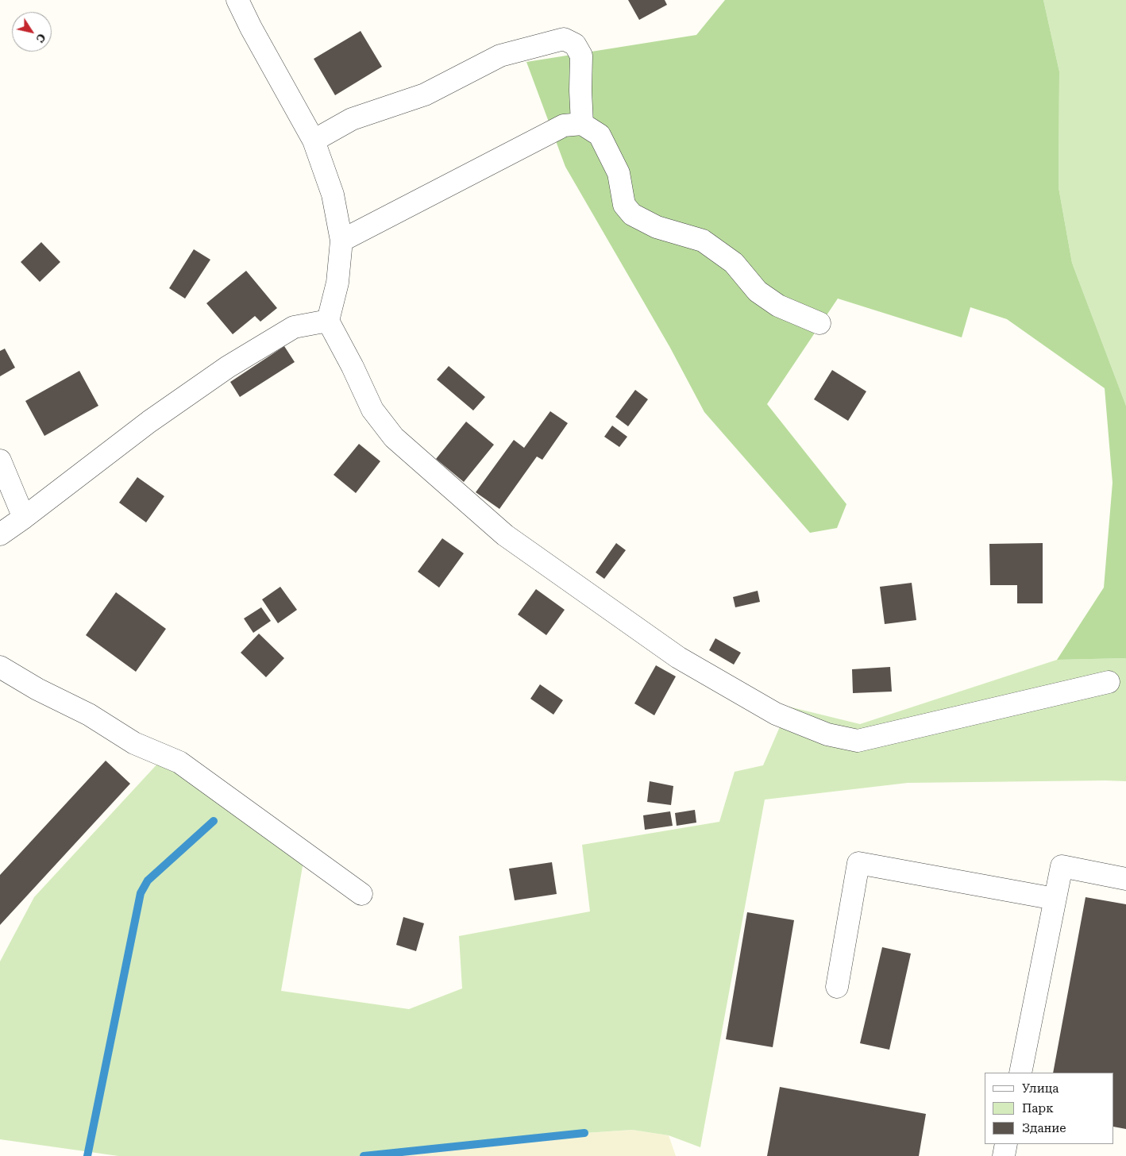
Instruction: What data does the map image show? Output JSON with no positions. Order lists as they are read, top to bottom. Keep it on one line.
{"legend":["Улица","Парк","Здание"],"north":"bottom right"}
